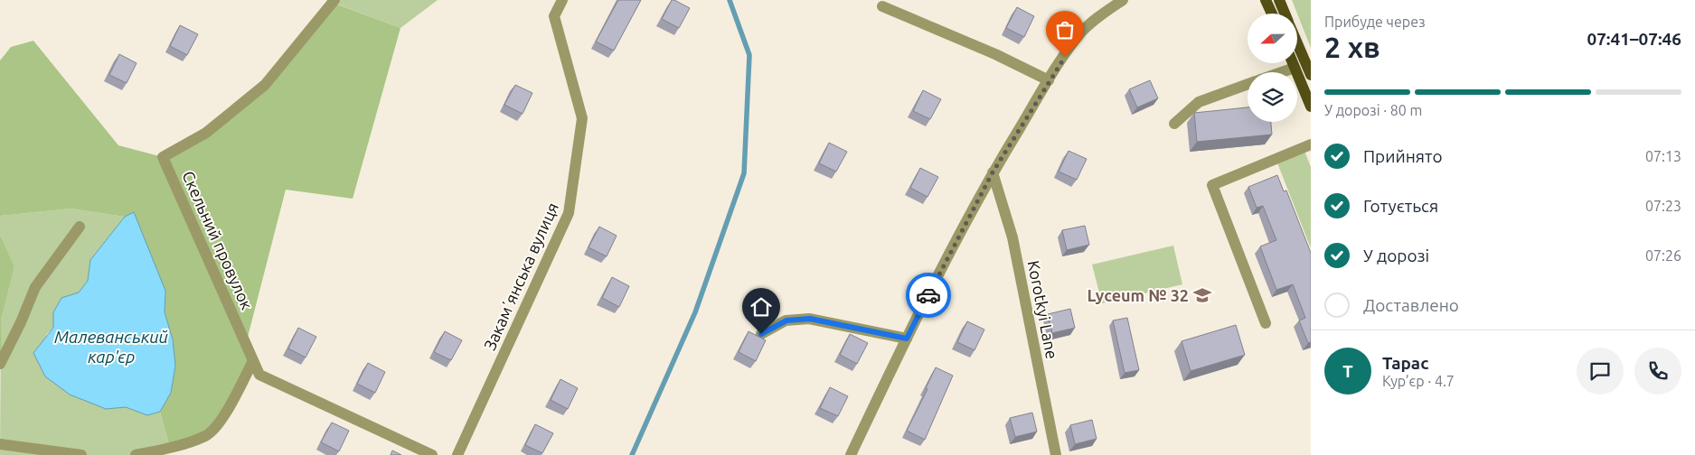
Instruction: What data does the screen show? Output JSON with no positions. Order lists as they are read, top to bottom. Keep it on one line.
{"streets":{"street":["Скельний провулок","Закамʼянська вулиця","Korotkyi Lane"]},"water":["Малеванський кар'єр"],"places":{"school or university":["Lyceum № 32"]},"north":"left","page":{"heading":["2 хв","Прибуде через","07:41–07:46"],"panel":["Тарас","Кур’єр · 4.7"],"bar":"У дорозі · 80 m","list":[["Прийнято","07:13"],["Готується","07:23"],["У дорозі","07:26"],"Доставлено"],"round":"Т"}}
